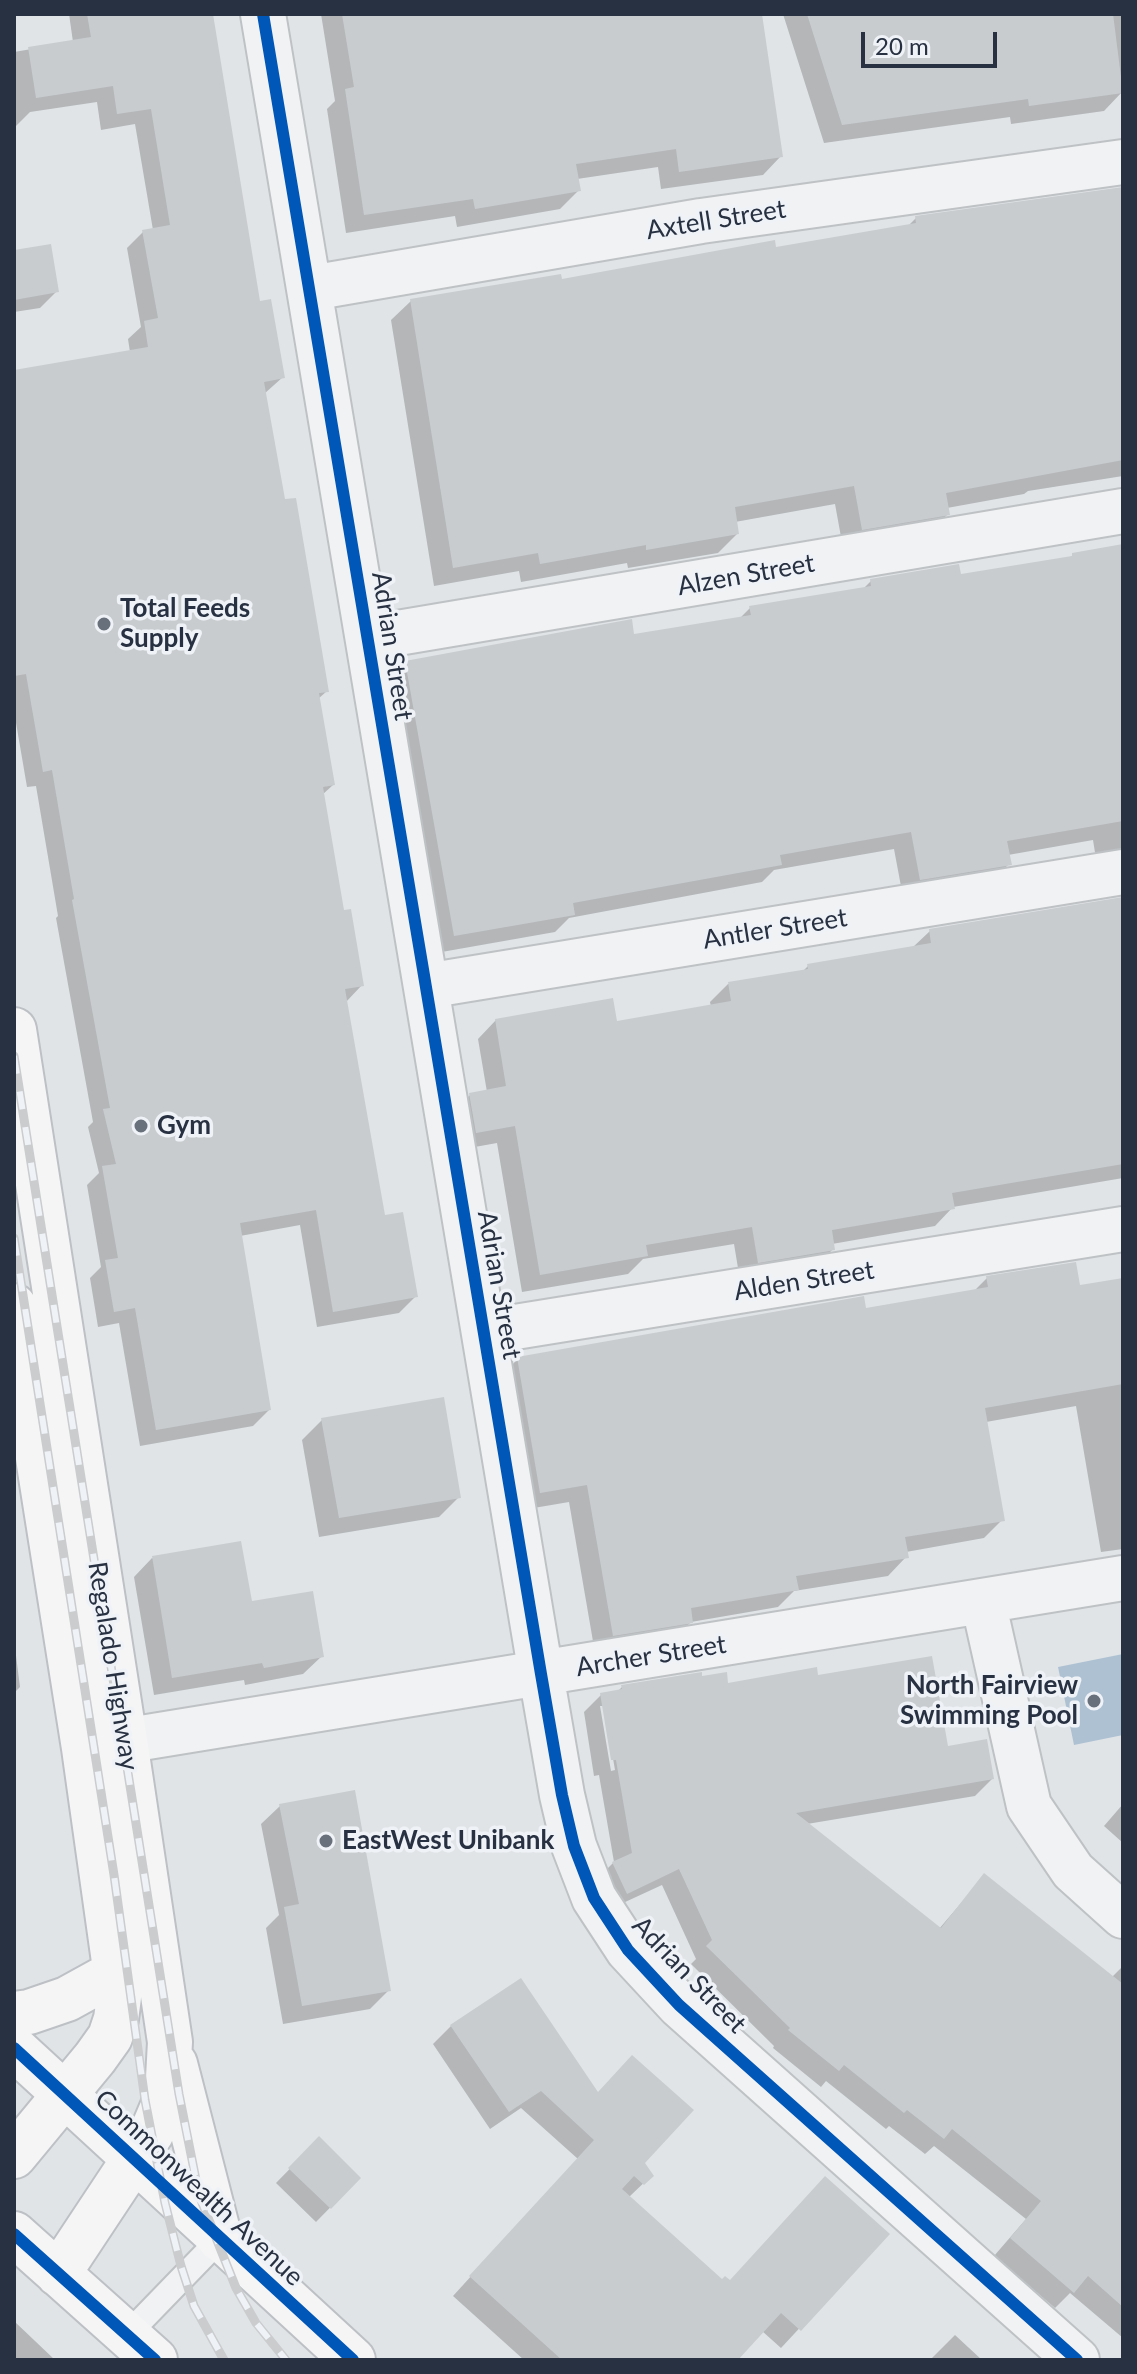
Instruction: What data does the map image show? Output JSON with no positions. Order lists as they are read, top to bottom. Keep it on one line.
{"streets":{"main road":["Regalado Highway","Commonwealth Avenue"],"street":["Axtell Street","Alzen Street","Adrian Street","Antler Street","Alden Street","Archer Street"]},"crossings":[["Axtell Street","Adrian Street"],["Alzen Street","Adrian Street"],["Adrian Street","Antler Street"],["Adrian Street","Alden Street"],["Adrian Street","Archer Street"],["Archer Street","Regalado Highway"],["Regalado Highway","Commonwealth Avenue"]],"places":["Total Feeds Supply","Gym","North Fairview Swimming Pool","EastWest Unibank"],"scale_bar":"20 m"}
